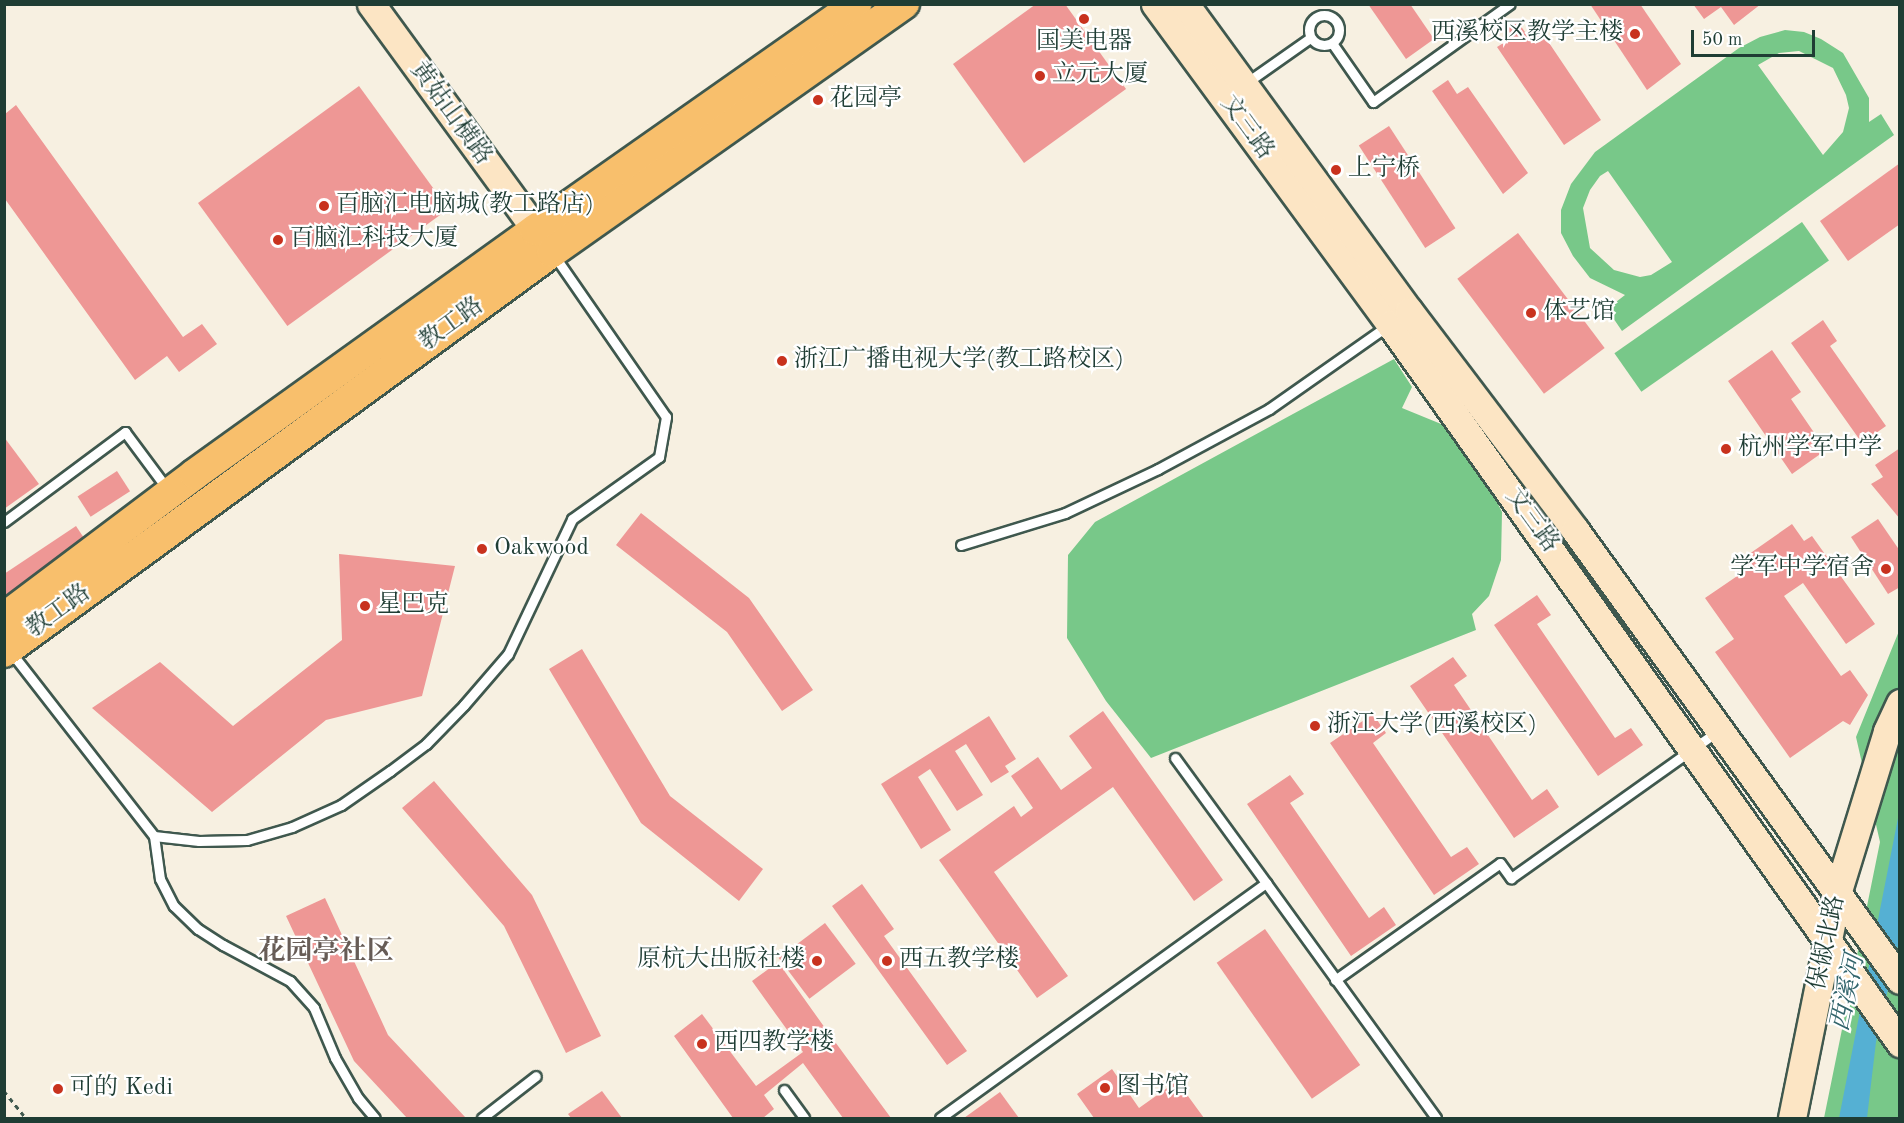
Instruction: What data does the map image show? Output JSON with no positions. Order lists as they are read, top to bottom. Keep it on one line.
{"streets":{"main road":["黄姑山横路","文三路","教工路","保俶北路"]},"crossings":[["黄姑山横路","教工路"],["文三路","保俶北路"]],"districts":["花园亭社区"],"water":["西溪河"],"places":["国美电器","西溪校区教学主楼","立元大厦","花园亭","上宁桥","百脑汇电脑城(教工路店)","百脑汇科技大厦","体艺馆","浙江广播电视大学(教工路校区)","杭州学军中学","Oakwood","学军中学宿舍","星巴克","浙江大学(西溪校区)","原杭大出版社楼","西五教学楼","西四教学楼","图书馆","可的 Kedi"],"scale_bar":"50 m"}
